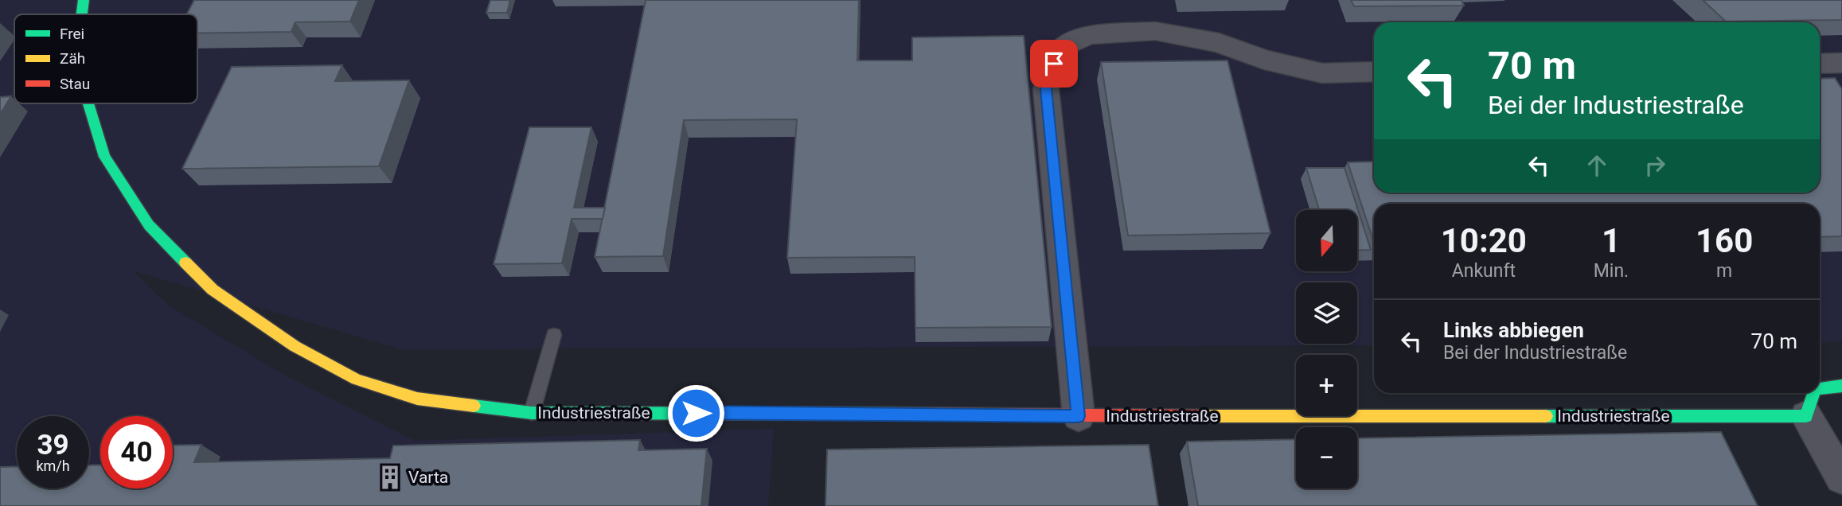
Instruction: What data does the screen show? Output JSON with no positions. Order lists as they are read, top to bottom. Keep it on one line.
{"streets":{"street":["Industriestraße"]},"places":{"building":["Varta"]},"legend":["Frei","Zäh","Stau"],"north":"bottom","page":{"turn":["70 m","Bei der Industriestraße"],"eta":["10:20","Ankunft","1","Min.","160","m"],"map_buttons":["+","−"],"list":[{"name":"Links abbiegen","note":"Bei der Industriestraße","value":"70 m"}],"speed":"39 km/h","limit":"40"}}
